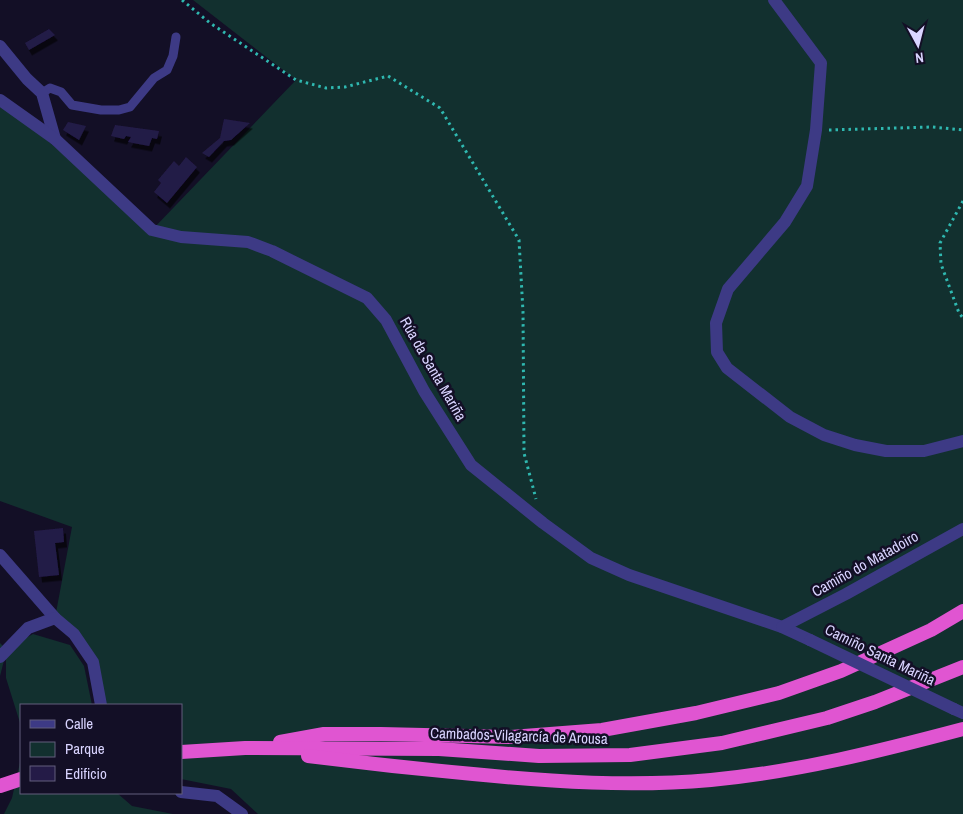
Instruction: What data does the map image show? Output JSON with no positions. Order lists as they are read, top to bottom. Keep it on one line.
{"streets":{"highway":["Cambados-Vilagarcía de Arousa"],"street":["Rúa da Santa Mariña","Camiño do Matadoiro","Camiño Santa Mariña"]},"crossings":[["Rúa da Santa Mariña","Camiño do Matadoiro"],["Rúa da Santa Mariña","Camiño Santa Mariña"],["Camiño do Matadoiro","Camiño Santa Mariña"]],"legend":["Calle","Parque","Edificio"],"north":"bottom"}
